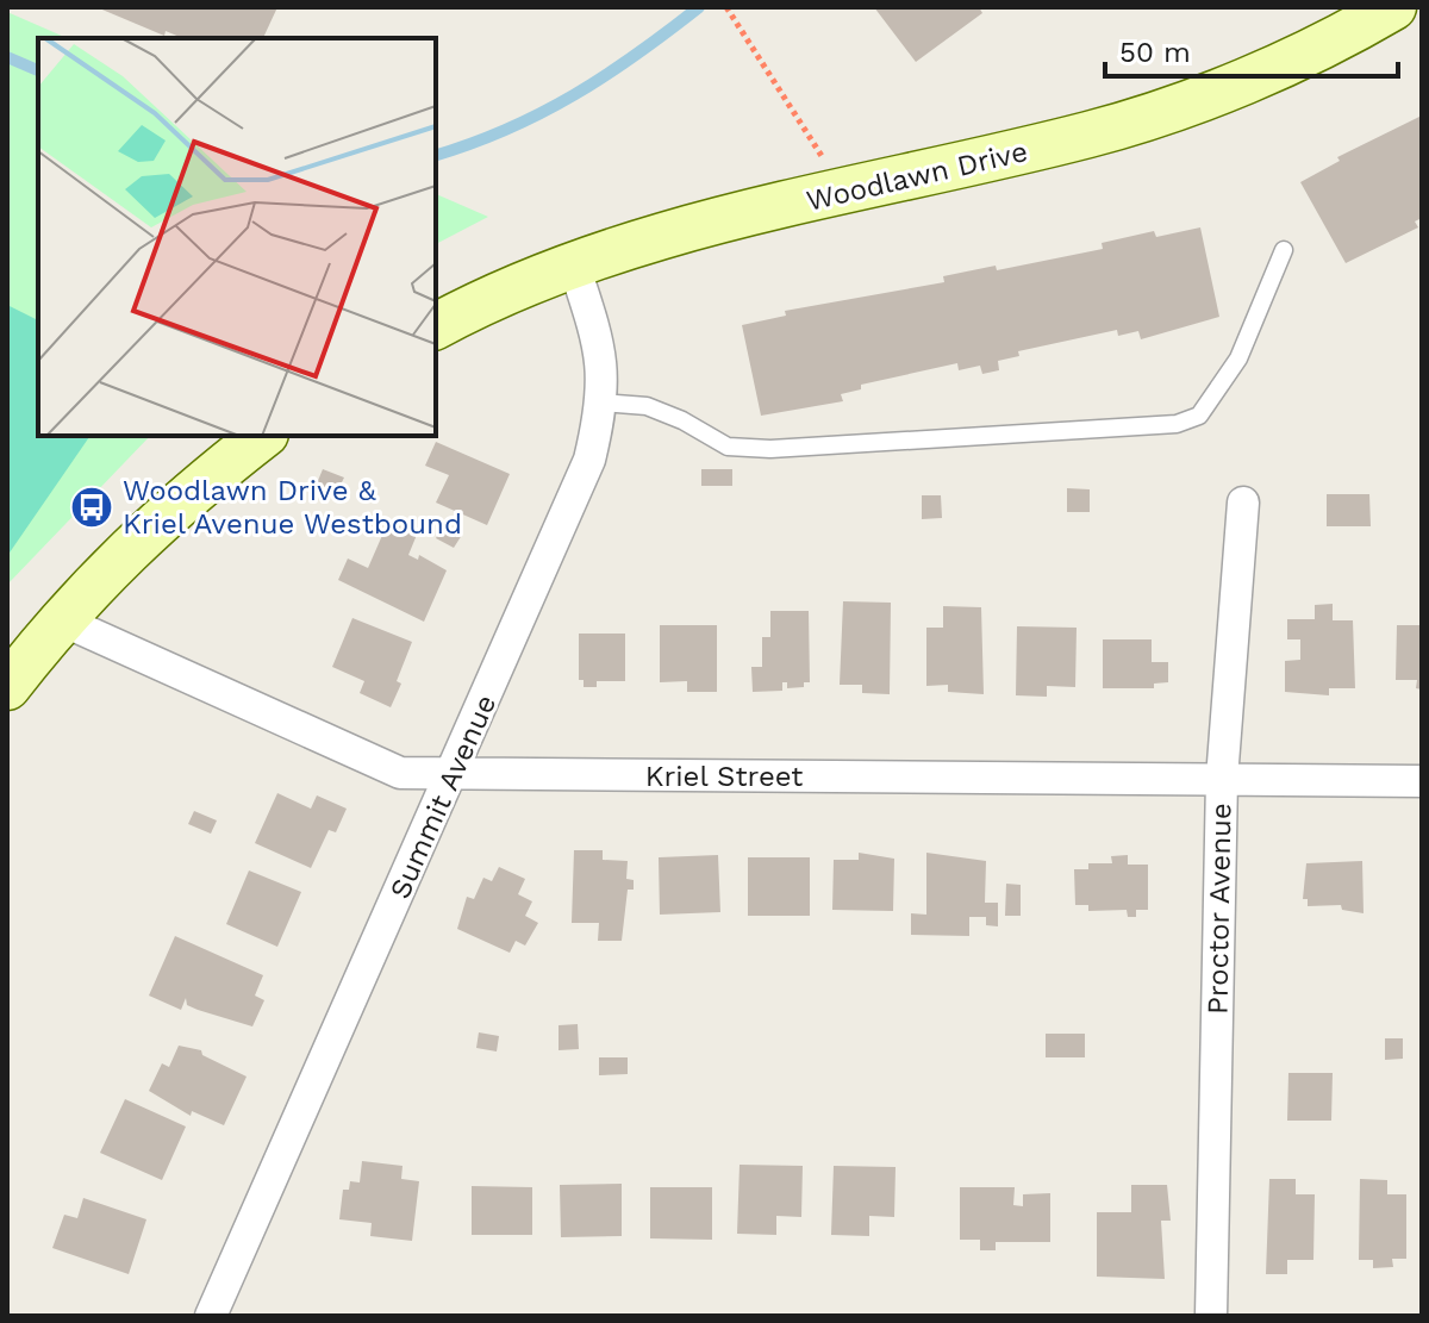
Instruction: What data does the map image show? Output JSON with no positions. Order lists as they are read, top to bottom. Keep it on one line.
{"streets":{"main road":["Woodlawn Drive"],"street":["Kriel Street","Summit Avenue","Proctor Avenue"]},"crossings":[["Woodlawn Drive","Summit Avenue"],["Kriel Street","Summit Avenue"],["Kriel Street","Proctor Avenue"]],"places":{"bus stop":["Woodlawn Drive & Kriel Avenue Westbound"]},"scale_bar":"50 m"}
